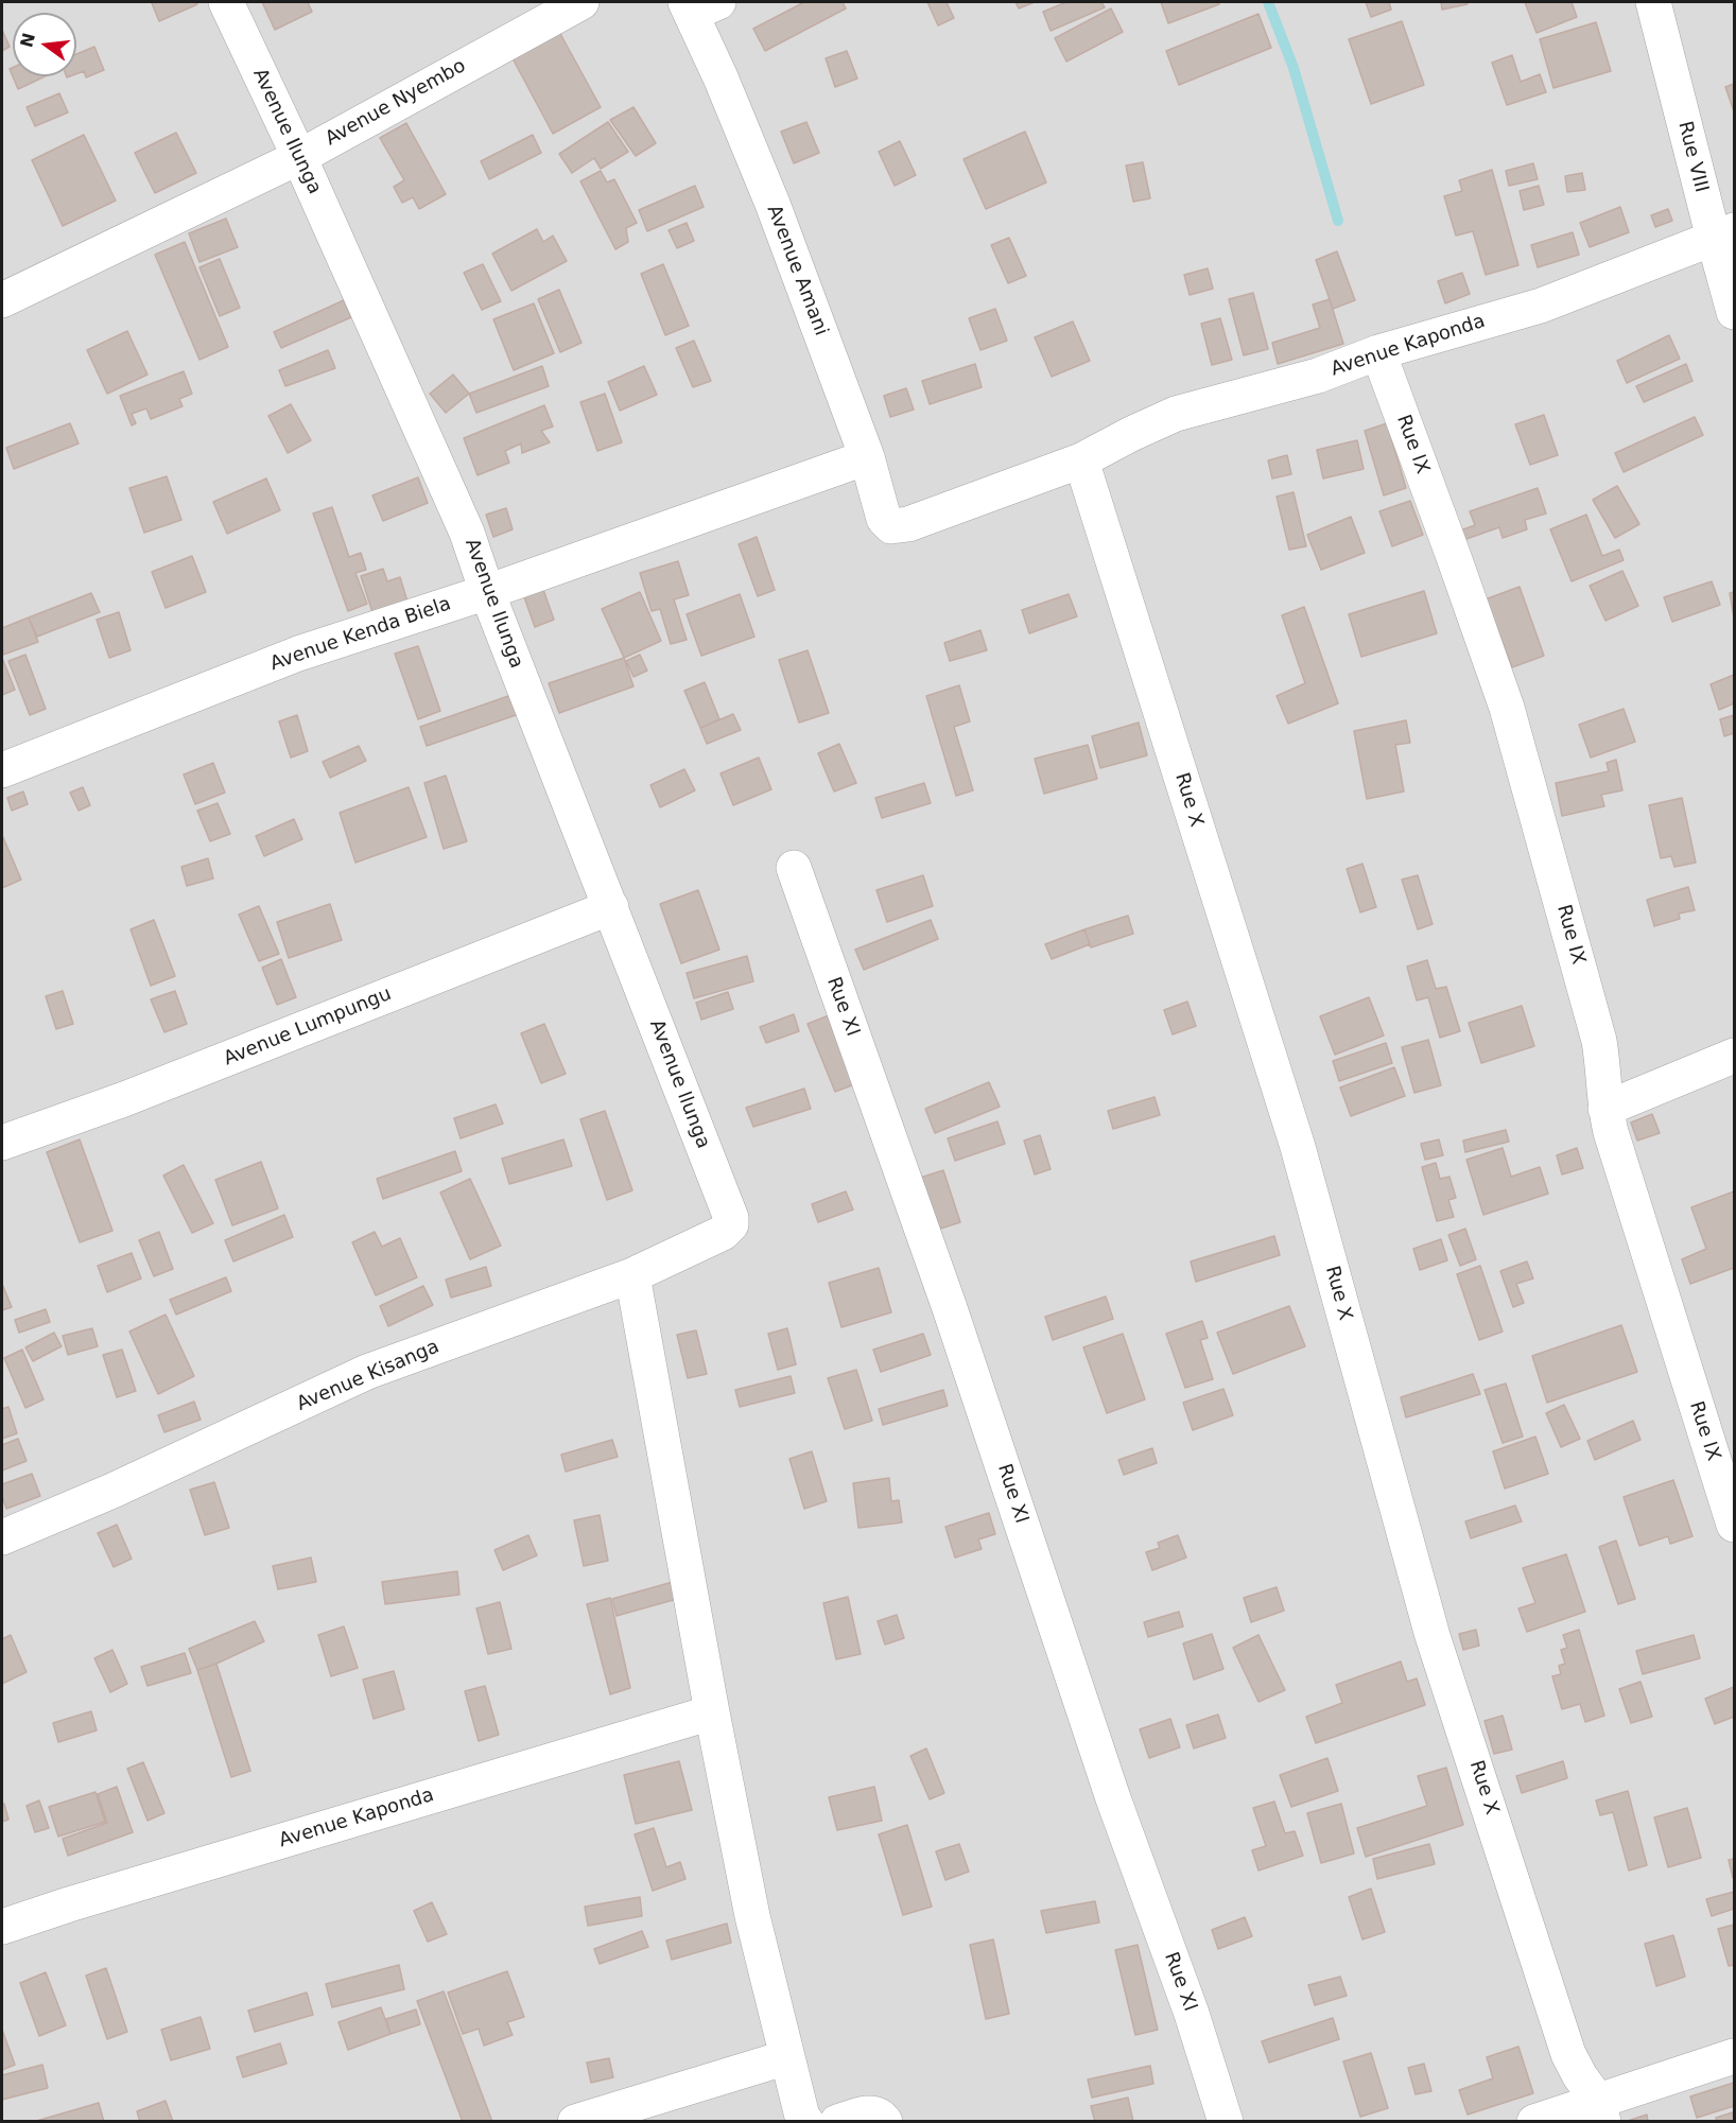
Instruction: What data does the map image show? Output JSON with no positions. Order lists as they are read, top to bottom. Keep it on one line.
{"streets":{"street":["Avenue Nyembo","Avenue Ilunga","Rue VIII","Avenue Amani","Avenue Kaponda","Rue IX","Avenue Kenda Biela","Rue X","Rue XI","Avenue Lumpungu","Avenue Kisanga"]},"crossings":[["Avenue Nyembo","Avenue Ilunga"],["Avenue Ilunga","Avenue Kenda Biela"],["Avenue Ilunga","Avenue Lumpungu"],["Avenue Ilunga","Avenue Kisanga"],["Rue VIII","Avenue Kaponda"],["Avenue Amani","Avenue Kaponda"],["Avenue Amani","Avenue Kenda Biela"],["Avenue Kaponda","Rue IX"],["Avenue Kaponda","Rue X"]],"north":"left"}
